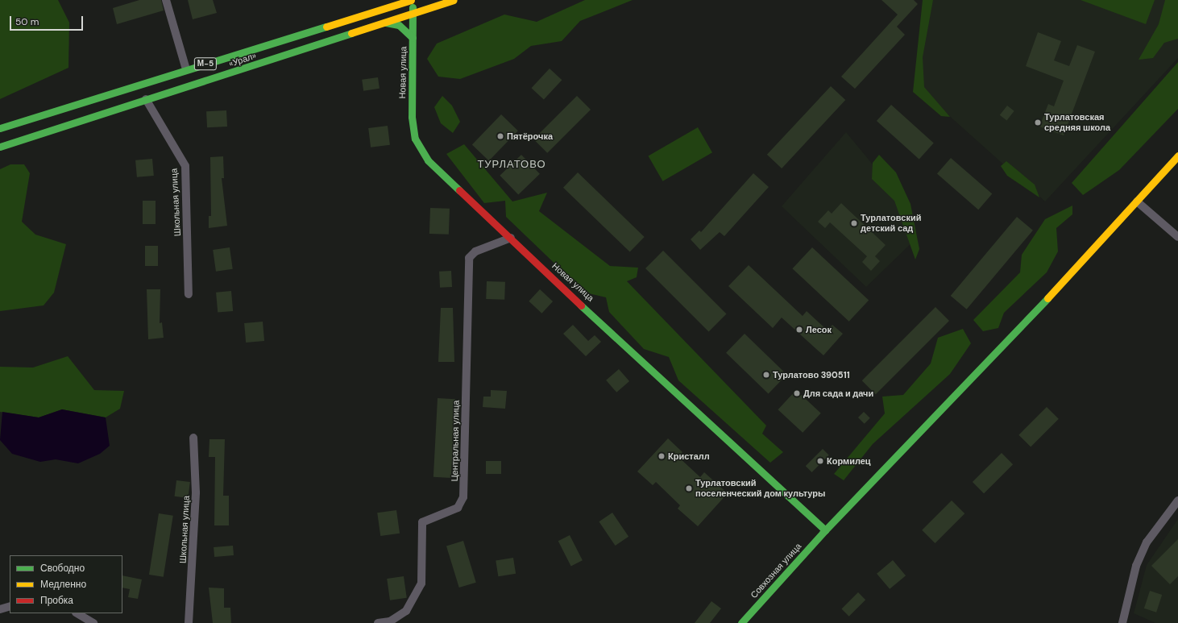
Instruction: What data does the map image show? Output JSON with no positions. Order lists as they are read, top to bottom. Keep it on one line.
{"streets":{"main road":["«Урал»","М-5","Новая улица","Совхозная улица"],"street":["Школьная улица","Центральная улица"]},"crossings":[["«Урал»","Новая улица"],["«Урал»","Школьная улица"],["Новая улица","Центральная улица"],["Новая улица","Совхозная улица"]],"districts":["ТУРЛАТОВО"],"places":["Турлатовская средняя школа","Пятёрочка","Турлатовский детский сад","Лесок","Турлатово 390511","Для сада и дачи","Кристалл","Кормилец","Турлатовский поселенческий дом культуры"],"legend":["Свободно","Медленно","Пробка"],"scale_bar":"50 m"}
